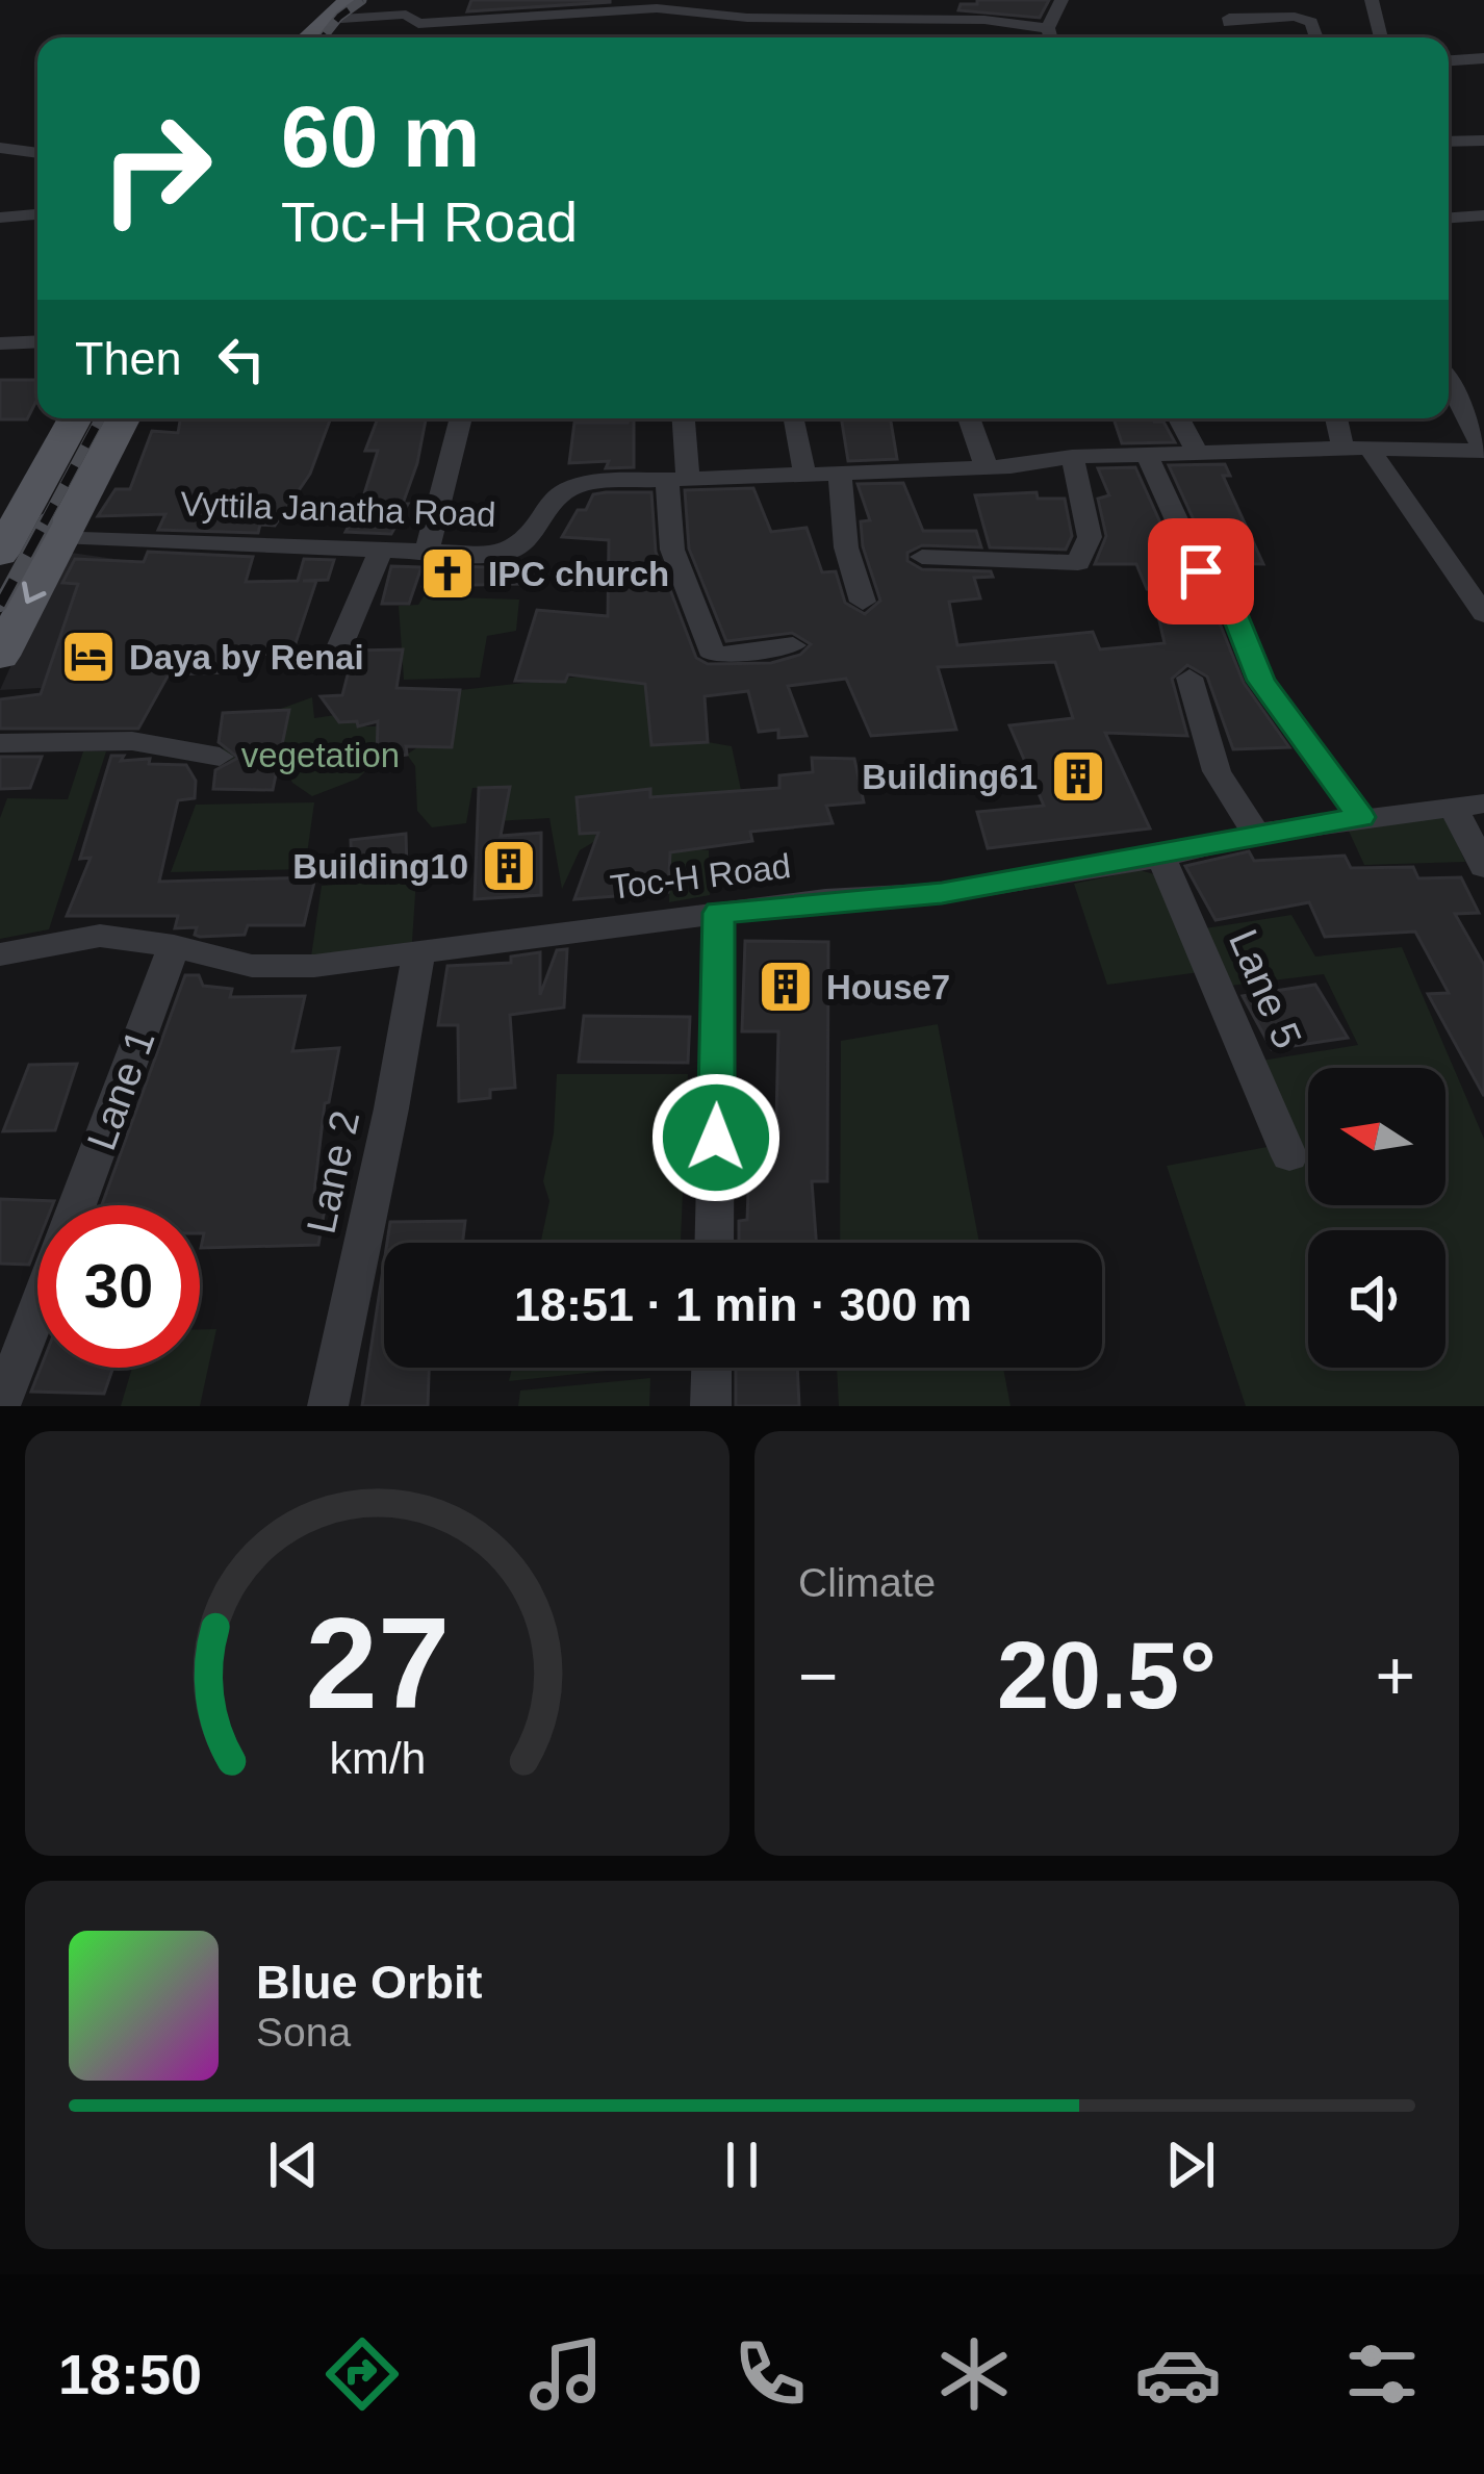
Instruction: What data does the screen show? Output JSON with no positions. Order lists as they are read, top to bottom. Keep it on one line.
{"streets":{"street":["Vyttila Janatha Road","Toc-H Road","Lane 5","Lane 1","Lane 2"]},"crossings":[["Toc-H Road","Lane 5"],["Toc-H Road","Lane 1"],["Toc-H Road","Lane 2"]],"parks":["vegetation"],"places":{"church":["IPC church"],"hotel":["Daya by Renai"],"building":["Building61","Building10","House7"]},"north":"left","page":{"turn":["60 m","Toc-H Road"],"then":"Then","limit":"30","trip":"18:51 · 1 min · 300 m","tile":"Climate","heat":["−","20.5°","+"],"song":["Blue Orbit","Sona"],"tabs":"18:50","gauge":["27","km/h"]}}
